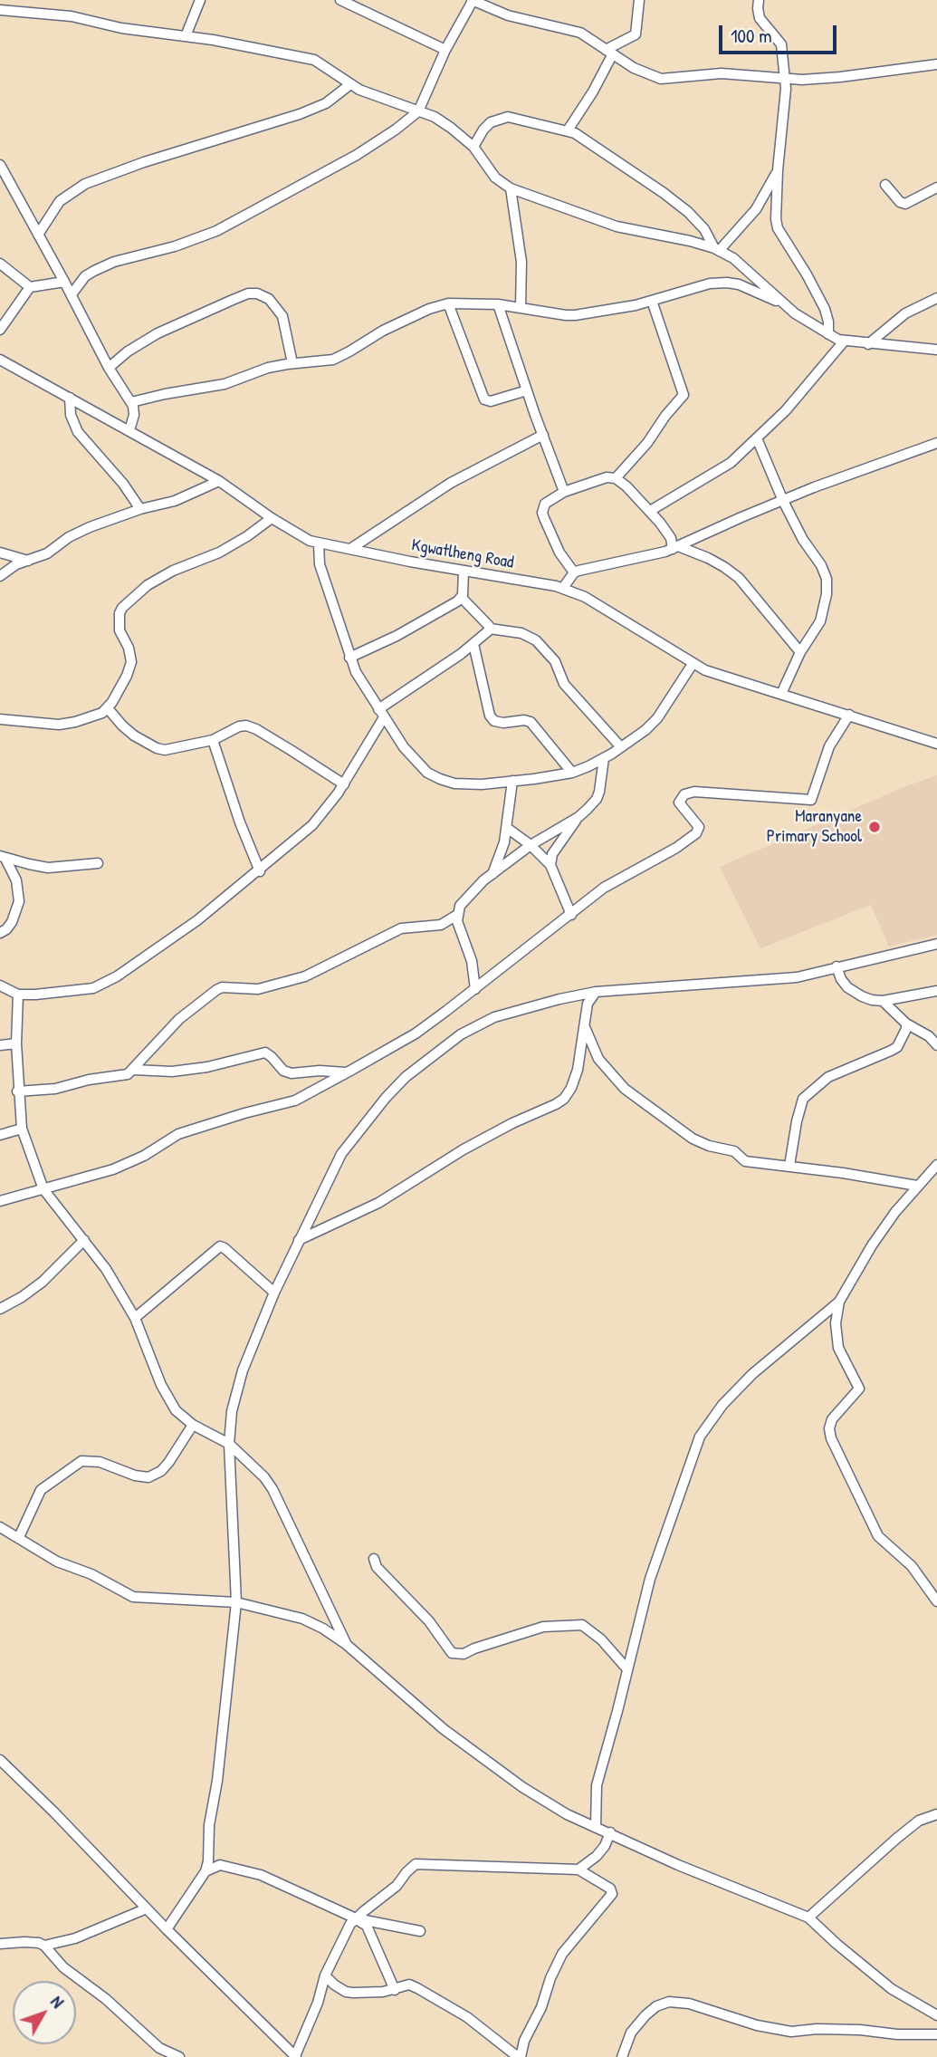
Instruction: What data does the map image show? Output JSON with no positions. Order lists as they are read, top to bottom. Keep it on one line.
{"streets":{"street":["Kgwatlheng Road"]},"places":["Maranyane Primary School"],"scale_bar":"100 m","north":"top right"}
